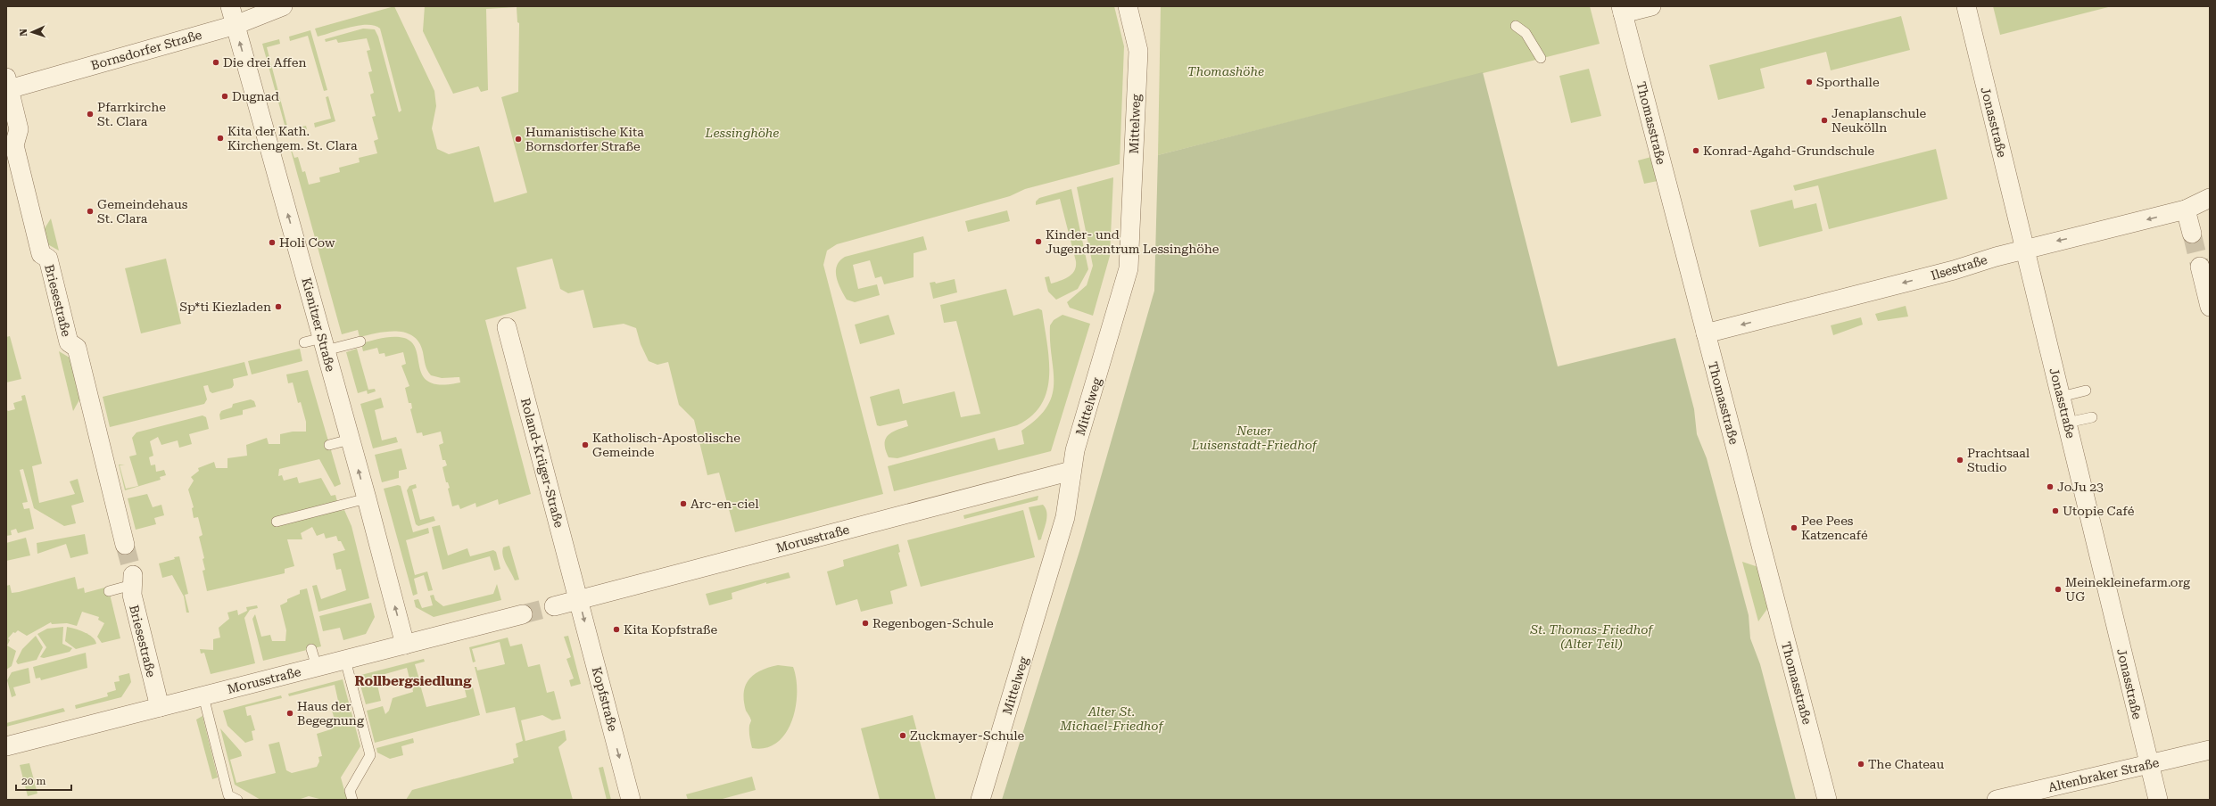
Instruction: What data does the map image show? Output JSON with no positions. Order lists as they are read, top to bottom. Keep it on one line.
{"streets":{"street":["Bornsdorfer Straße","Jonasstraße","Thomasstraße","Mittelweg","Ilsestraße","Briesestraße","Kienitzer Straße","Roland-Krüger-Straße","Morusstraße","Kopfstraße","Altenbraker Straße"]},"crossings":[["Bornsdorfer Straße","Briesestraße"],["Bornsdorfer Straße","Kienitzer Straße"],["Jonasstraße","Ilsestraße"],["Jonasstraße","Altenbraker Straße"],["Thomasstraße","Ilsestraße"],["Mittelweg","Morusstraße"],["Briesestraße","Morusstraße"],["Kienitzer Straße","Morusstraße"],["Roland-Krüger-Straße","Morusstraße"],["Roland-Krüger-Straße","Kopfstraße"],["Morusstraße","Kopfstraße"]],"one_way":["Ilsestraße","Kienitzer Straße","Kopfstraße"],"districts":["Rollbergsiedlung"],"parks":["Thomashöhe","Lessinghöhe","Neuer Luisenstadt-Friedhof","St. Thomas-Friedhof (Alter Teil)","Alter St. Michael-Friedhof"],"places":["Die drei Affen","Sporthalle","Dugnad","Pfarrkirche St. Clara","Jenaplanschule Neukölln","Kita der Kath. Kirchengem. St. Clara","Humanistische Kita Bornsdorfer Straße","Konrad-Agahd-Grundschule","Gemeindehaus St. Clara","Kinder- und Jugendzentrum Lessinghöhe","Holi Cow","Sp*ti Kiezladen","Katholisch-Apostolische Gemeinde","Prachtsaal Studio","JoJu 23","Arc-en-ciel","Utopie Café","Pee Pees Katzencafé","Meinekleinefarm.org UG","Regenbogen-Schule","Kita Kopfstraße","Haus der Begegnung","Zuckmayer-Schule","The Chateau"],"scale_bar":"20 m","north":"left"}
